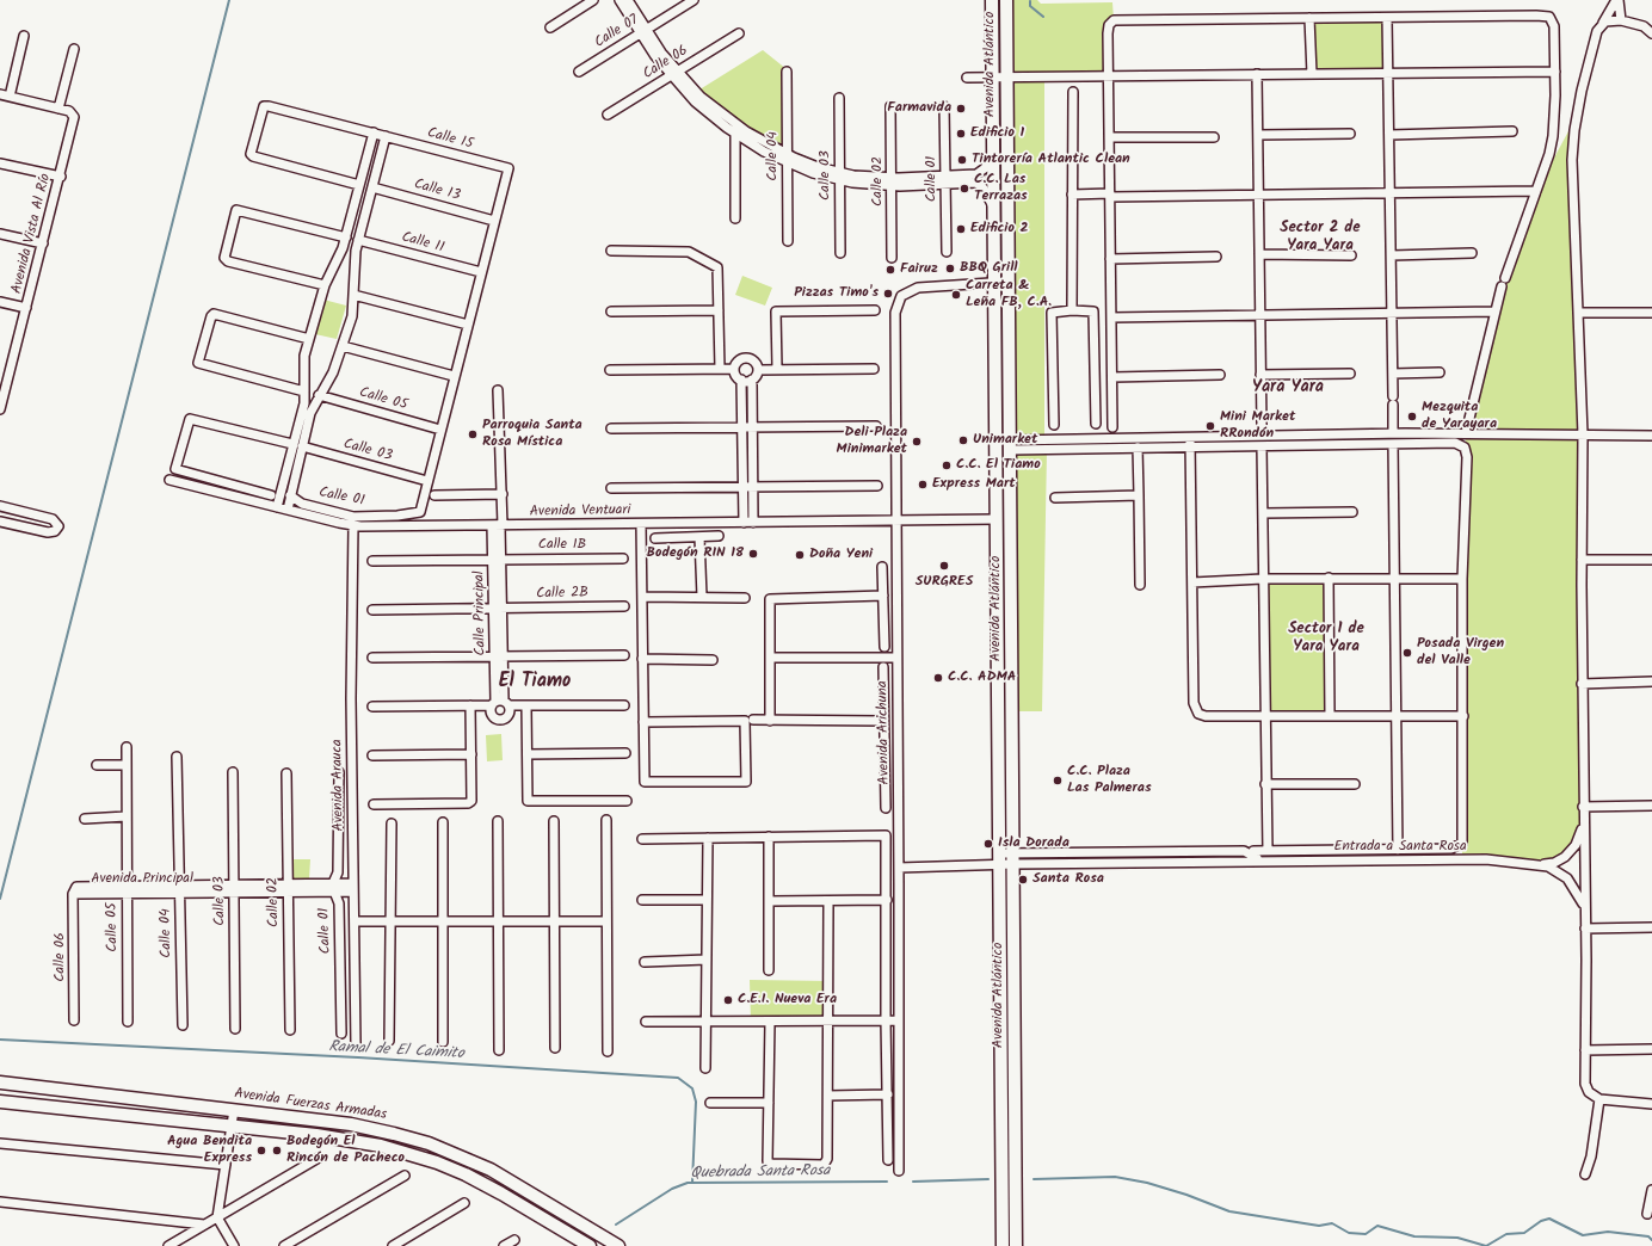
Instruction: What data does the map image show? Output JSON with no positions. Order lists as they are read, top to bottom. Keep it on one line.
{"streets":{"main road":["Avenida Atlántico","Avenida Fuerzas Armadas"],"street":["Calle 07","Calle 06","Calle 15","Calle 04","Calle 03","Calle 01","Calle 02","Calle 13","Avenida Vista Al Río","Calle 11","Calle 05","Avenida Ventuari","Calle 1B","Calle 2B","Calle Principal","Avenida Arichuna","Avenida Arauca","Entrada a Santa Rosa","Avenida Principal"]},"crossings":[["Calle 06","Avenida Principal"],["Avenida Atlántico","Avenida Ventuari"],["Avenida Atlántico","Avenida Arichuna"],["Avenida Atlántico","Entrada a Santa Rosa"],["Calle 15","Calle 13"],["Calle 04","Avenida Principal"],["Calle 03","Calle 01"],["Calle 03","Avenida Principal"],["Calle 01","Avenida Principal"],["Calle 02","Avenida Principal"],["Calle 05","Avenida Principal"],["Avenida Ventuari","Calle Principal"],["Avenida Ventuari","Avenida Arichuna"],["Avenida Ventuari","Avenida Arauca"],["Calle 1B","Calle Principal"],["Calle 2B","Calle Principal"],["Avenida Arauca","Avenida Principal"]],"districts":["Sector 2 de Yara Yara","Yara Yara","Sector 1 de Yara Yara","El Tiamo"],"water":["Ramal de El Caimito","Quebrada Santa Rosa"],"places":["Farmavida","Edificio 1","Tintorería Atlantic Clean","C.C. Las Terrazas","Edificio 2","BBQ Grill","Fairuz","Pizzas Timo's","Carreta & Leña FB, C.A.","Mezquita de Yarayara","Mini Market RRondón","Parroquia Santa Rosa Mística","Unimarket","Deli Plaza Minimarket","C.C. El Tiamo","Express Mart","Bodegón RIN 18","Doña Yeni","SURGRES","Posada Virgen del Valle","C.C. ADMA","C.C. Plaza Las Palmeras","Isla Dorada","Santa Rosa","C.E.I. Nueva Era","Agua Bendita Express","Bodegón El Rincón de Pacheco"]}
